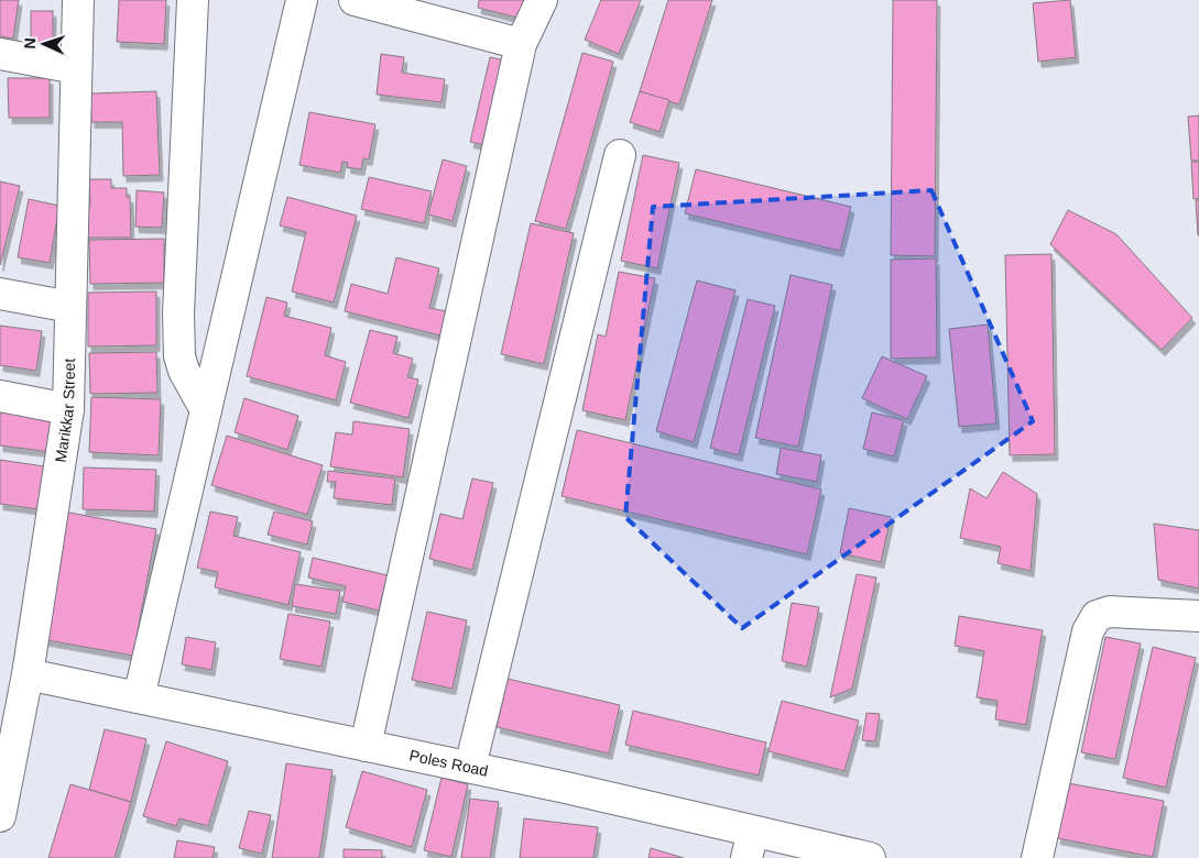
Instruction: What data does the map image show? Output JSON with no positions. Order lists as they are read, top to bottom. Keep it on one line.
{"streets":{"street":["Marikkar Street","Poles Road"]},"crossings":[["Marikkar Street","Poles Road"]],"north":"left"}
